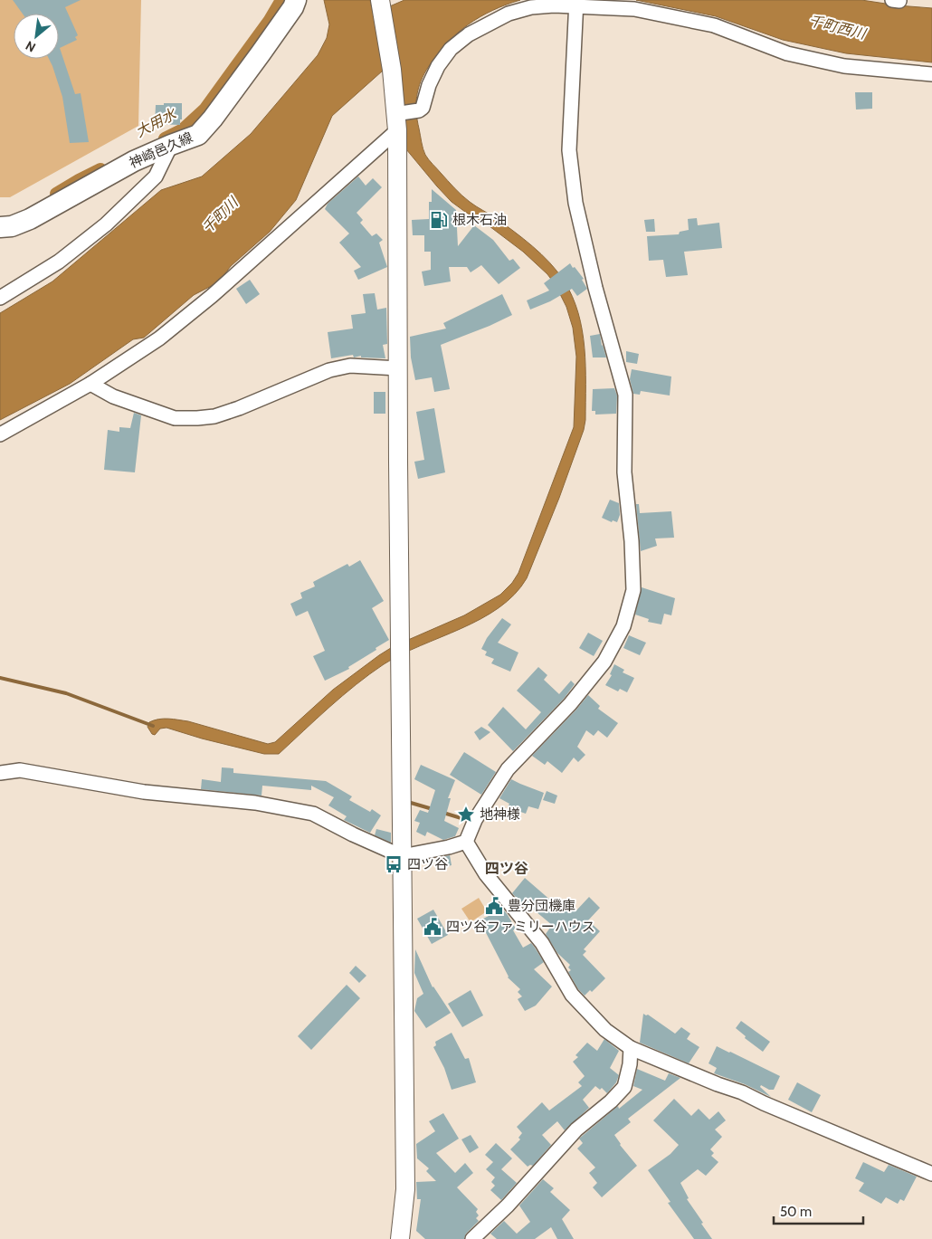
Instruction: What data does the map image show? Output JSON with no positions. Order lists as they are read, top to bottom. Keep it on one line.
{"streets":{"main road":["神崎邑久線"]},"districts":["四ツ谷"],"water":["千町西川","大用水","千町川"],"places":{"fuel station":["根木石油"],"place":["地神様"],"bus stop":["四ツ谷"],"public building":["豊分団機庫","四ツ谷ファミリーハウス"]},"scale_bar":"50 m","north":"bottom left"}
